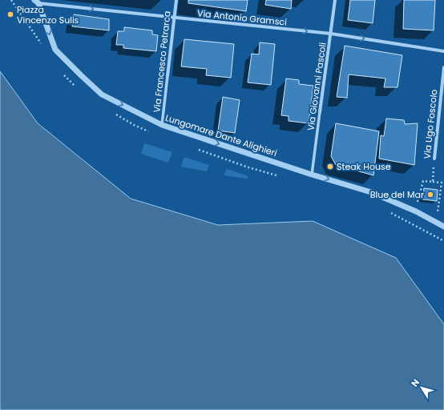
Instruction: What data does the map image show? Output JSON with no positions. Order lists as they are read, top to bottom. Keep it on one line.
{"streets":{"street":["Via Antonio Gramsci","Via Francesco Petrarca","Via Giovanni Pascoli","Via Ugo Foscolo","Lungomare Dante Alighieri"]},"crossings":[["Via Antonio Gramsci","Via Francesco Petrarca"],["Via Antonio Gramsci","Via Giovanni Pascoli"],["Via Antonio Gramsci","Lungomare Dante Alighieri"],["Via Francesco Petrarca","Lungomare Dante Alighieri"],["Via Giovanni Pascoli","Lungomare Dante Alighieri"]],"one_way":["Via Antonio Gramsci","Lungomare Dante Alighieri"],"places":["Piazza Vincenzo Sulis","Steak House","Blue del Mar"],"north":"top left"}
